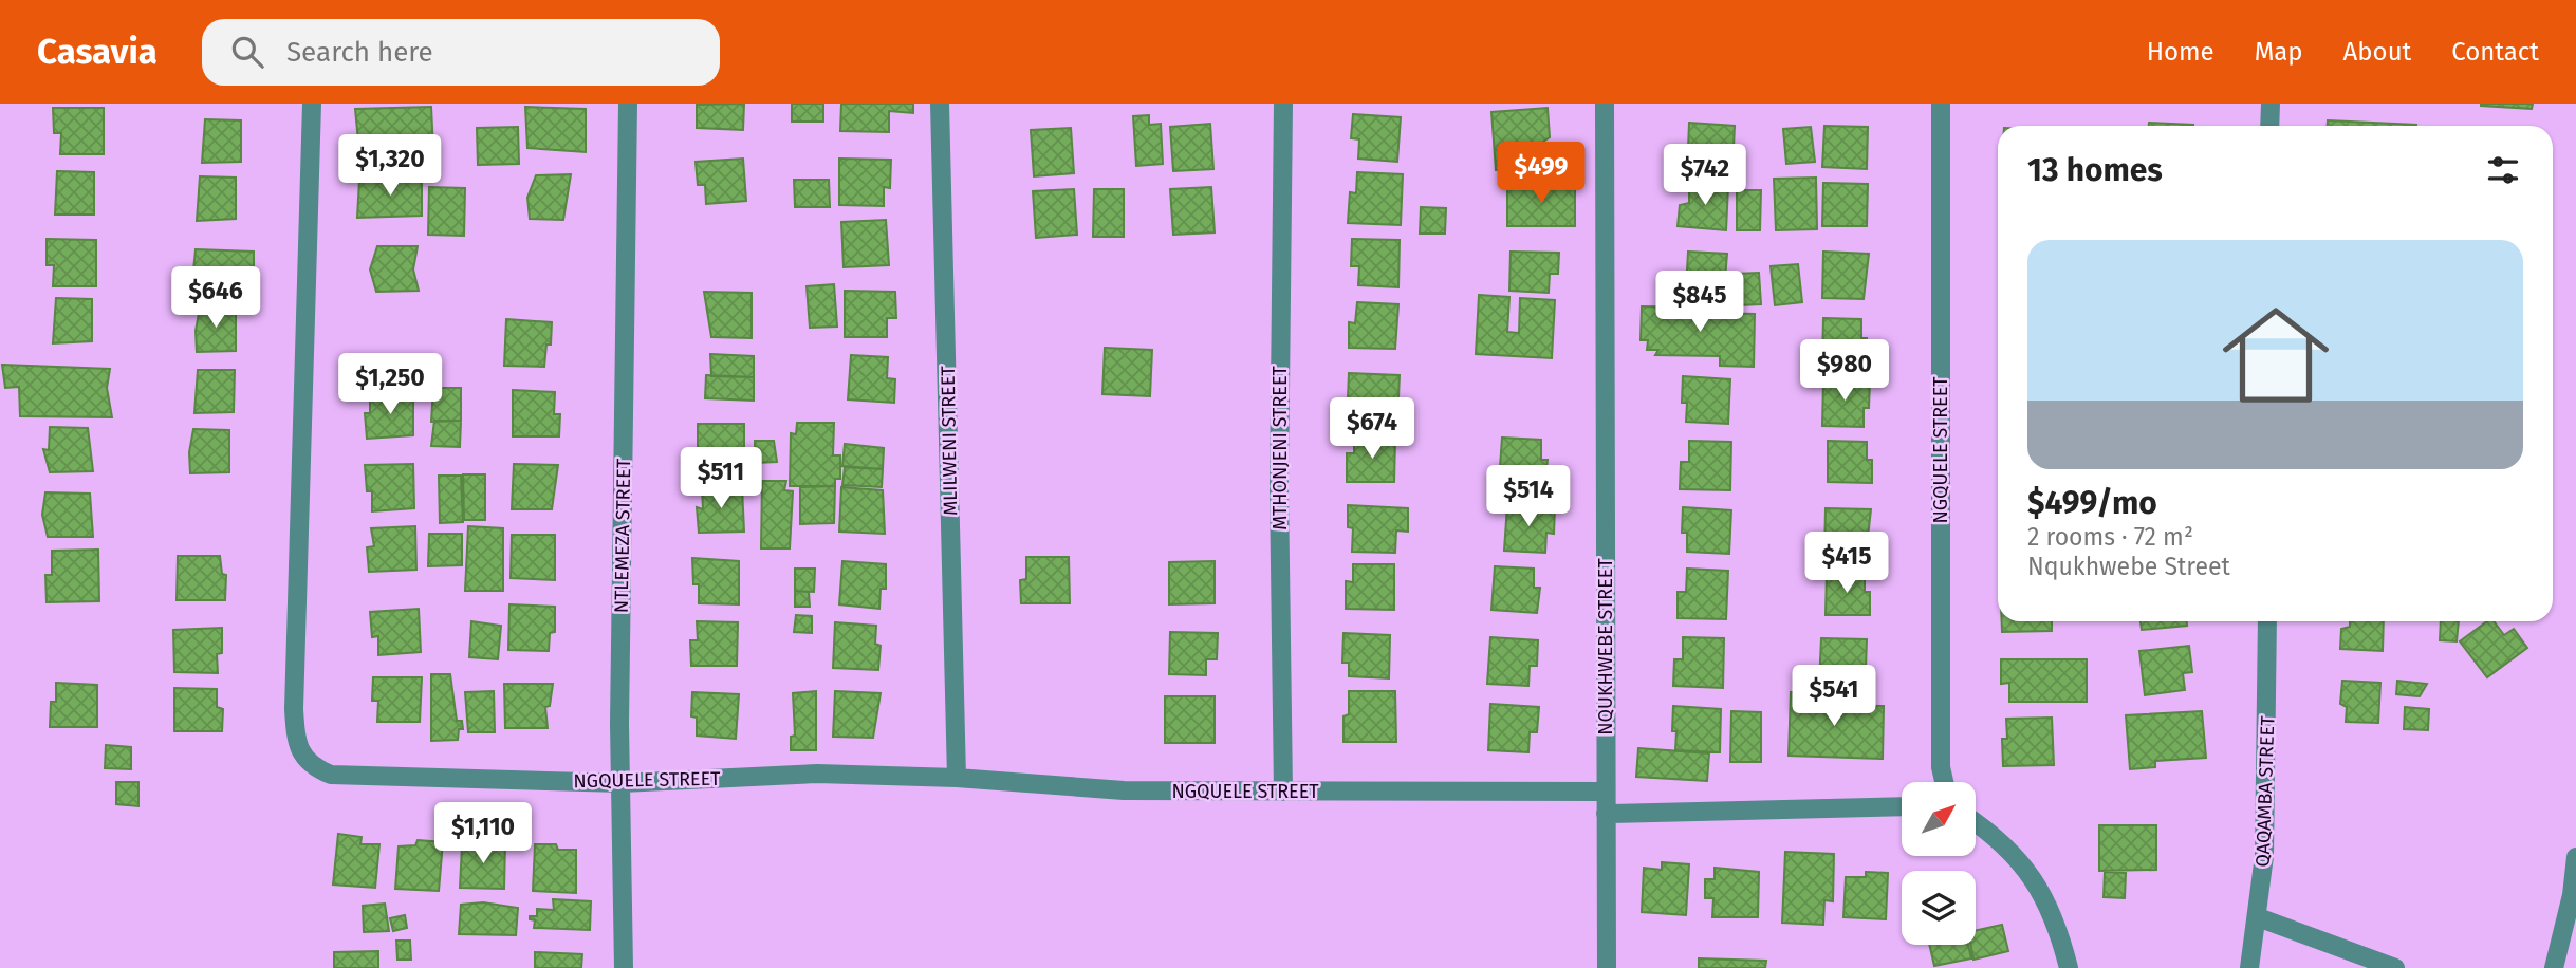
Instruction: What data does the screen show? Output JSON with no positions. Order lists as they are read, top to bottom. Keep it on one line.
{"streets":{"street":["MLILWENI STREET","MTHONJENI STREET","NGQUELE STREET","NTLEMEZA STREET","NQUKHWEBE STREET","QAQAMBA STREET"]},"crossings":[["MLILWENI STREET","NGQUELE STREET"],["MTHONJENI STREET","NGQUELE STREET"],["NGQUELE STREET","NTLEMEZA STREET"],["NGQUELE STREET","NQUKHWEBE STREET"]],"north":"top right","page":{"header":"Casavia","search":"Search here","nav":["Home","Map","About","Contact"],"heading":"13 homes","price":["$1,320","$499","$742","$646","$845","$980","$1,250","$674","$511","$514","$415","$541","$1,110"],"list":[{"name":"$499/mo","note":"2 rooms · 72 m² · Nqukhwebe Street"}]}}
